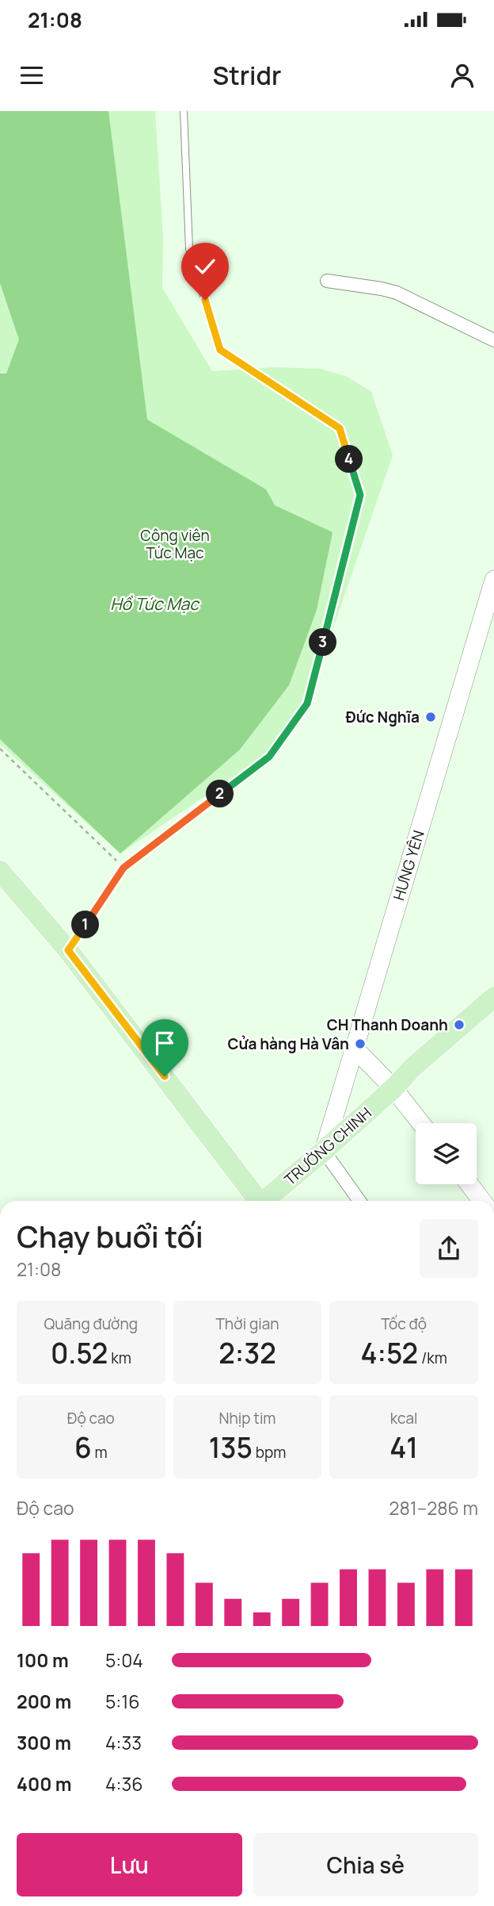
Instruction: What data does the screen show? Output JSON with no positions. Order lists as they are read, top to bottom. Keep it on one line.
{"streets":{"main road":["TRƯỜNG CHINH"],"street":["HƯNG YÊN"]},"crossings":[["HƯNG YÊN","TRƯỜNG CHINH"]],"water":["Hồ Tức Mạc"],"parks":["Công viên Tức Mạc"],"places":["Đức Nghĩa","CH Thanh Doanh","Cửa hàng Hà Vân"],"page":{"status":"21:08","header":"Stridr","pins":["4","3","2","1"],"heading":["Chạy buổi tối","21:08"],"stats":[["Quãng đường","0.52 km"],["Thời gian","2:32"],["Tốc độ","4:52 /km"],["Độ cao","6 m"],["Nhịp tim","135 bpm"],["kcal","41"]],"chart":["Độ cao","281–286 m"],"list":[{"name":"100 m","note":"5:04"},{"name":"200 m","note":"5:16"},{"name":"300 m","note":"4:33"},{"name":"400 m","note":"4:36"}],"buttons":["Lưu","Chia sẻ"]}}
